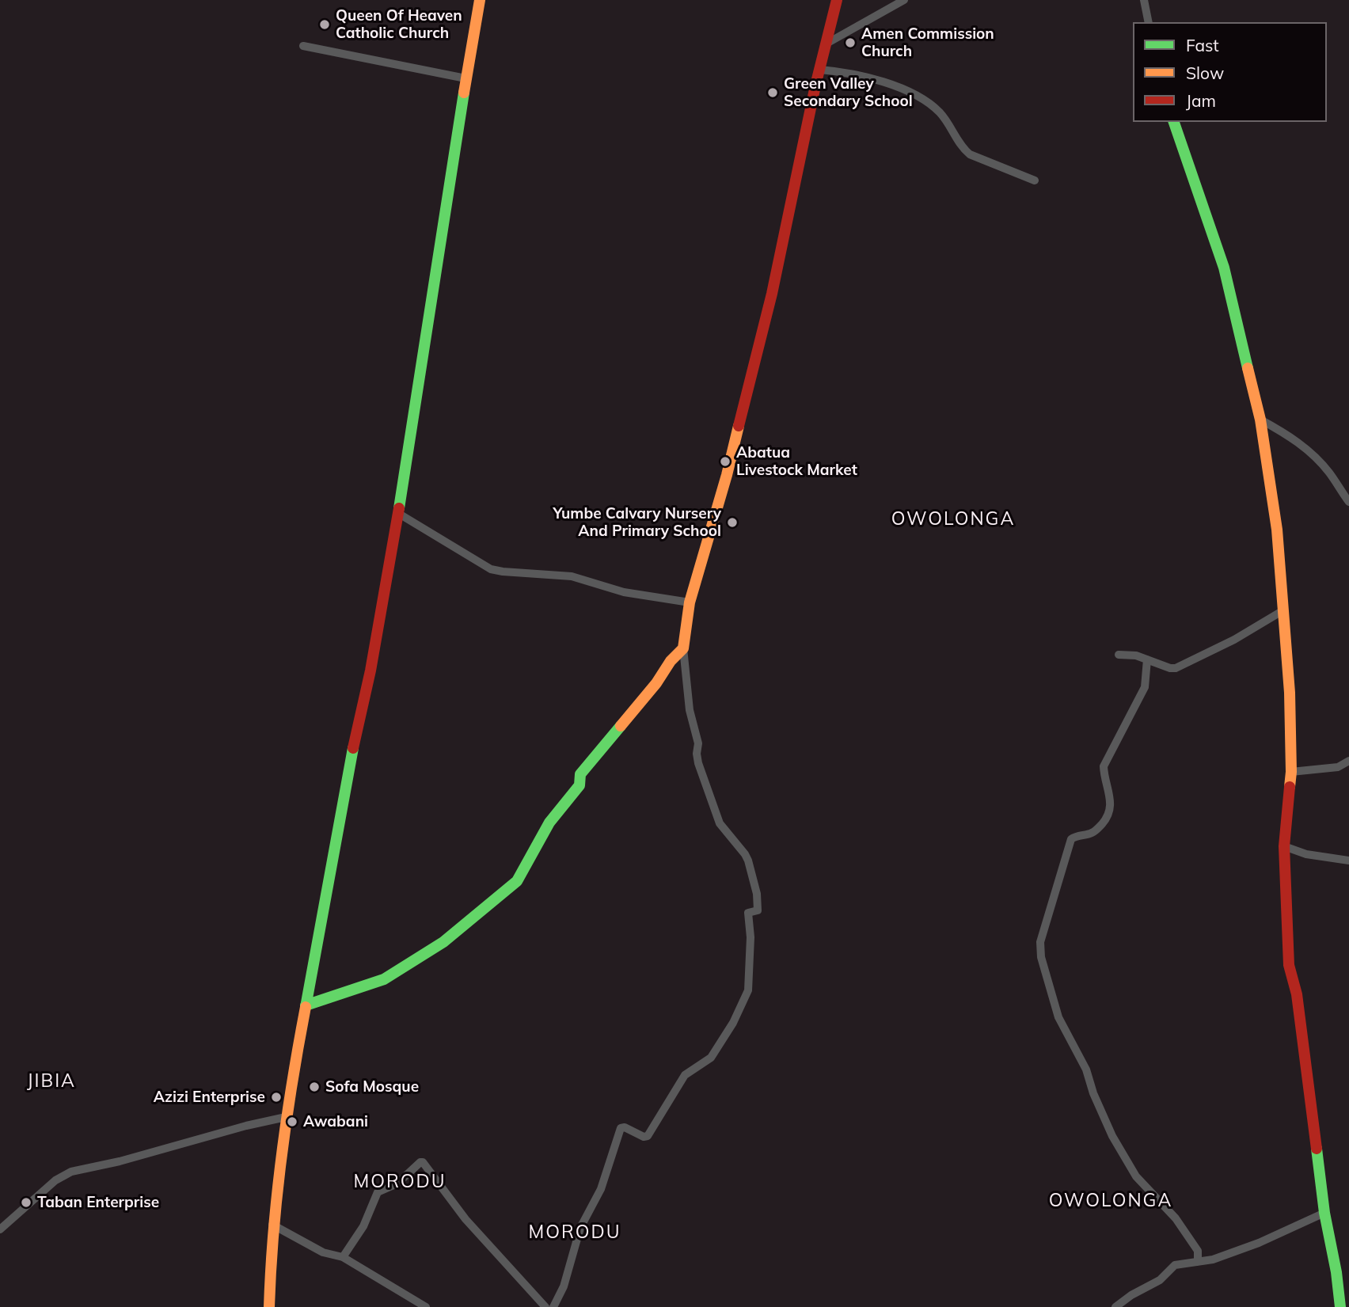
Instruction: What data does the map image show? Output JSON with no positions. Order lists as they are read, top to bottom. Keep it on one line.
{"districts":["OWOLONGA","JIBIA","MORODU","OWOLONGA","MORODU"],"places":["Queen Of Heaven Catholic Church","Amen Commission Church","Green Valley Secondary School","Abatua Livestock Market","Yumbe Calvary Nursery And Primary School","Sofa Mosque","Azizi Enterprise","Awabani","Taban Enterprise"],"legend":["Fast","Slow","Jam"]}
